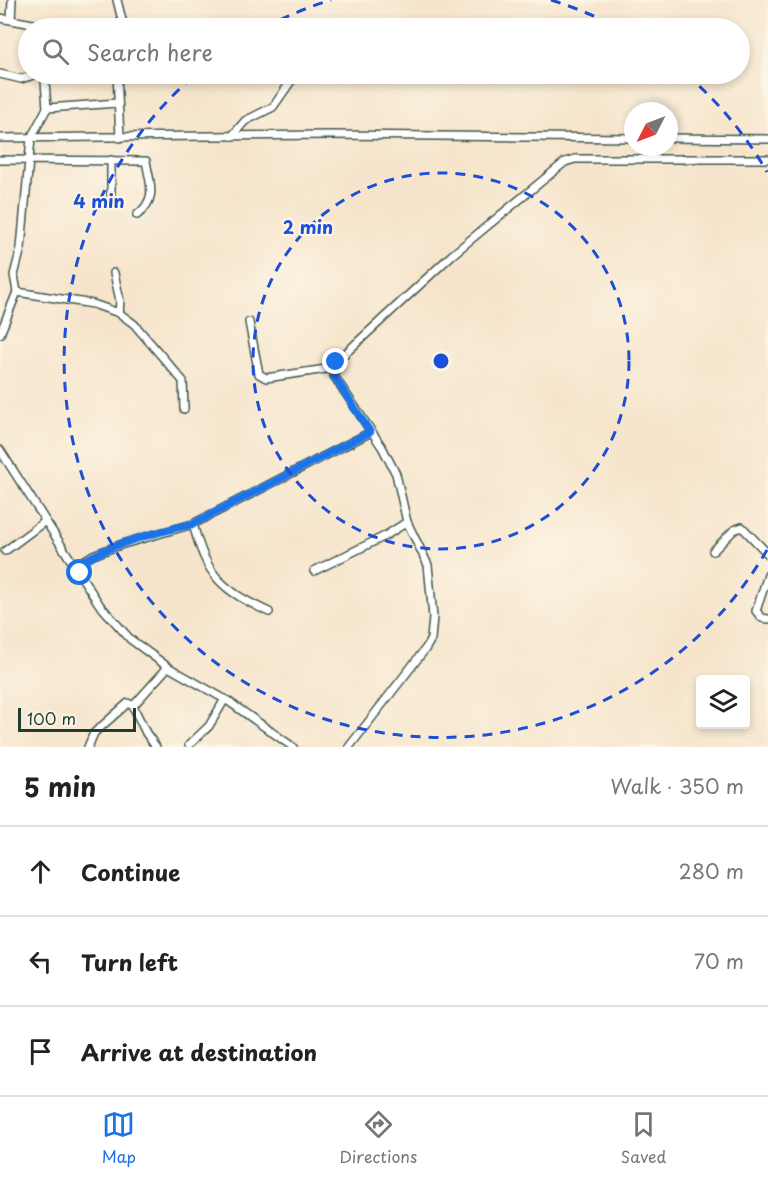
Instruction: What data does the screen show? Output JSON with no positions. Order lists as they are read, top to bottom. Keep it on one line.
{"scale_bar":"100 m","north":"bottom left","page":{"search":"Search here","scale":"100 m","heading":["5 min","Walk · 350 m"],"list":[["Continue","280 m"],["Turn left","70 m"],"Arrive at destination"],"nav":["Map","Directions","Saved"]},"rings":["4 min","2 min"]}
